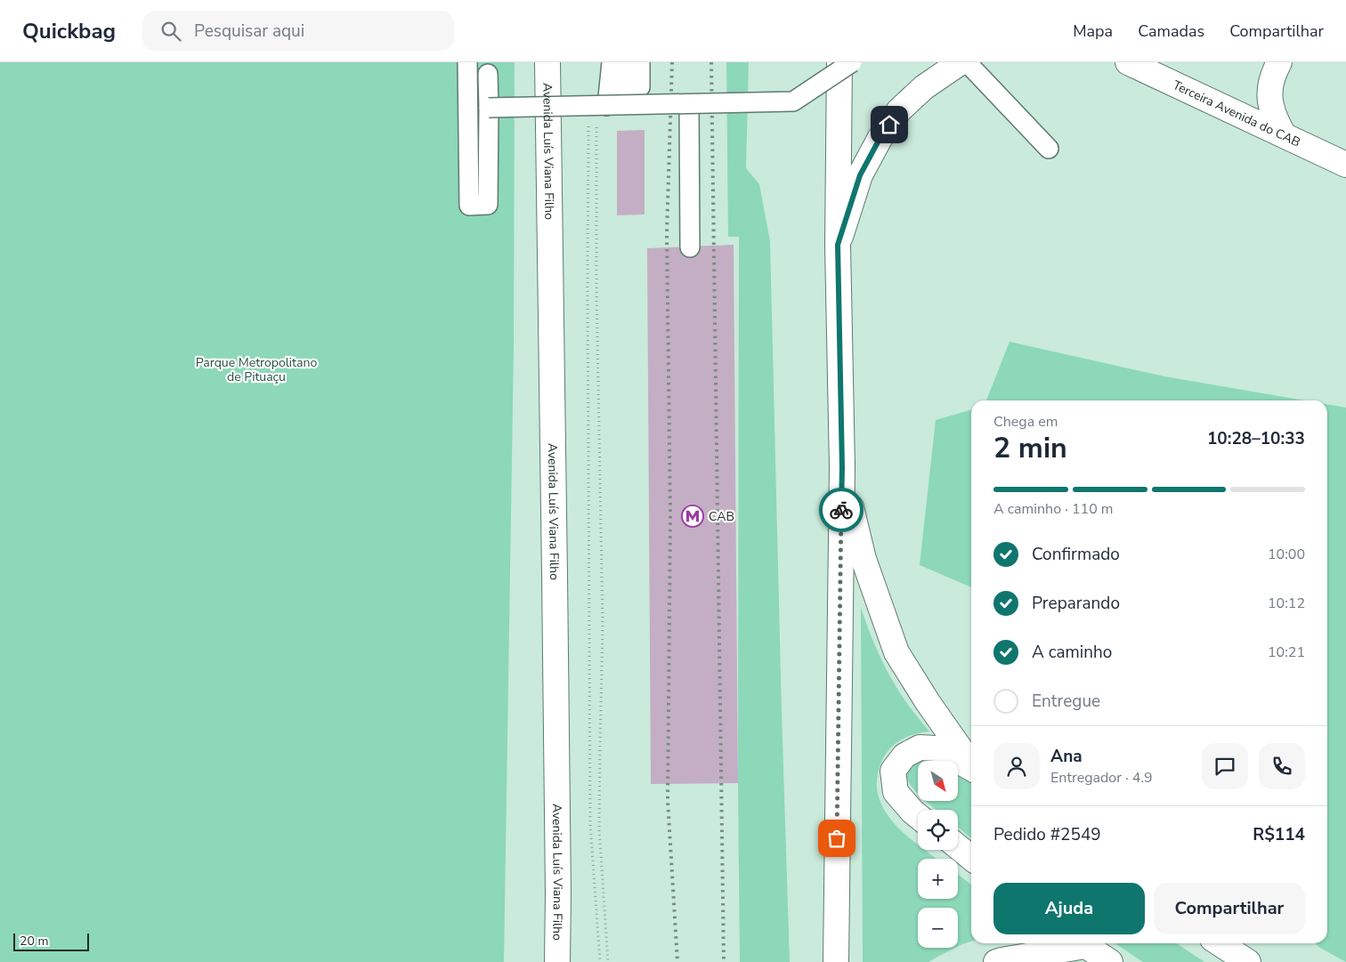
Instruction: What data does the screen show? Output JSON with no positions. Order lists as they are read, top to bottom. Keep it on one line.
{"streets":{"main road":["Terceira Avenida do CAB","Avenida Luís Viana Filho"]},"parks":["Parque Metropolitano de Pituaçu"],"places":{"metro station":["CAB"]},"scale_bar":"20 m","north":"bottom right","page":{"header":"Quickbag","search":"Pesquisar aqui","nav":["Mapa","Camadas","Compartilhar"],"heading":["2 min","Chega em","10:28–10:33"],"panel":["Ana","Entregador · 4.9","Pedido #2549","R$114"],"bar":"A caminho · 110 m","list":[["Confirmado","10:00"],["Preparando","10:12"],["A caminho","10:21"],"Entregue"],"map_buttons":["+","−"],"buttons":["Ajuda","Compartilhar"],"scale":"20 m"}}
